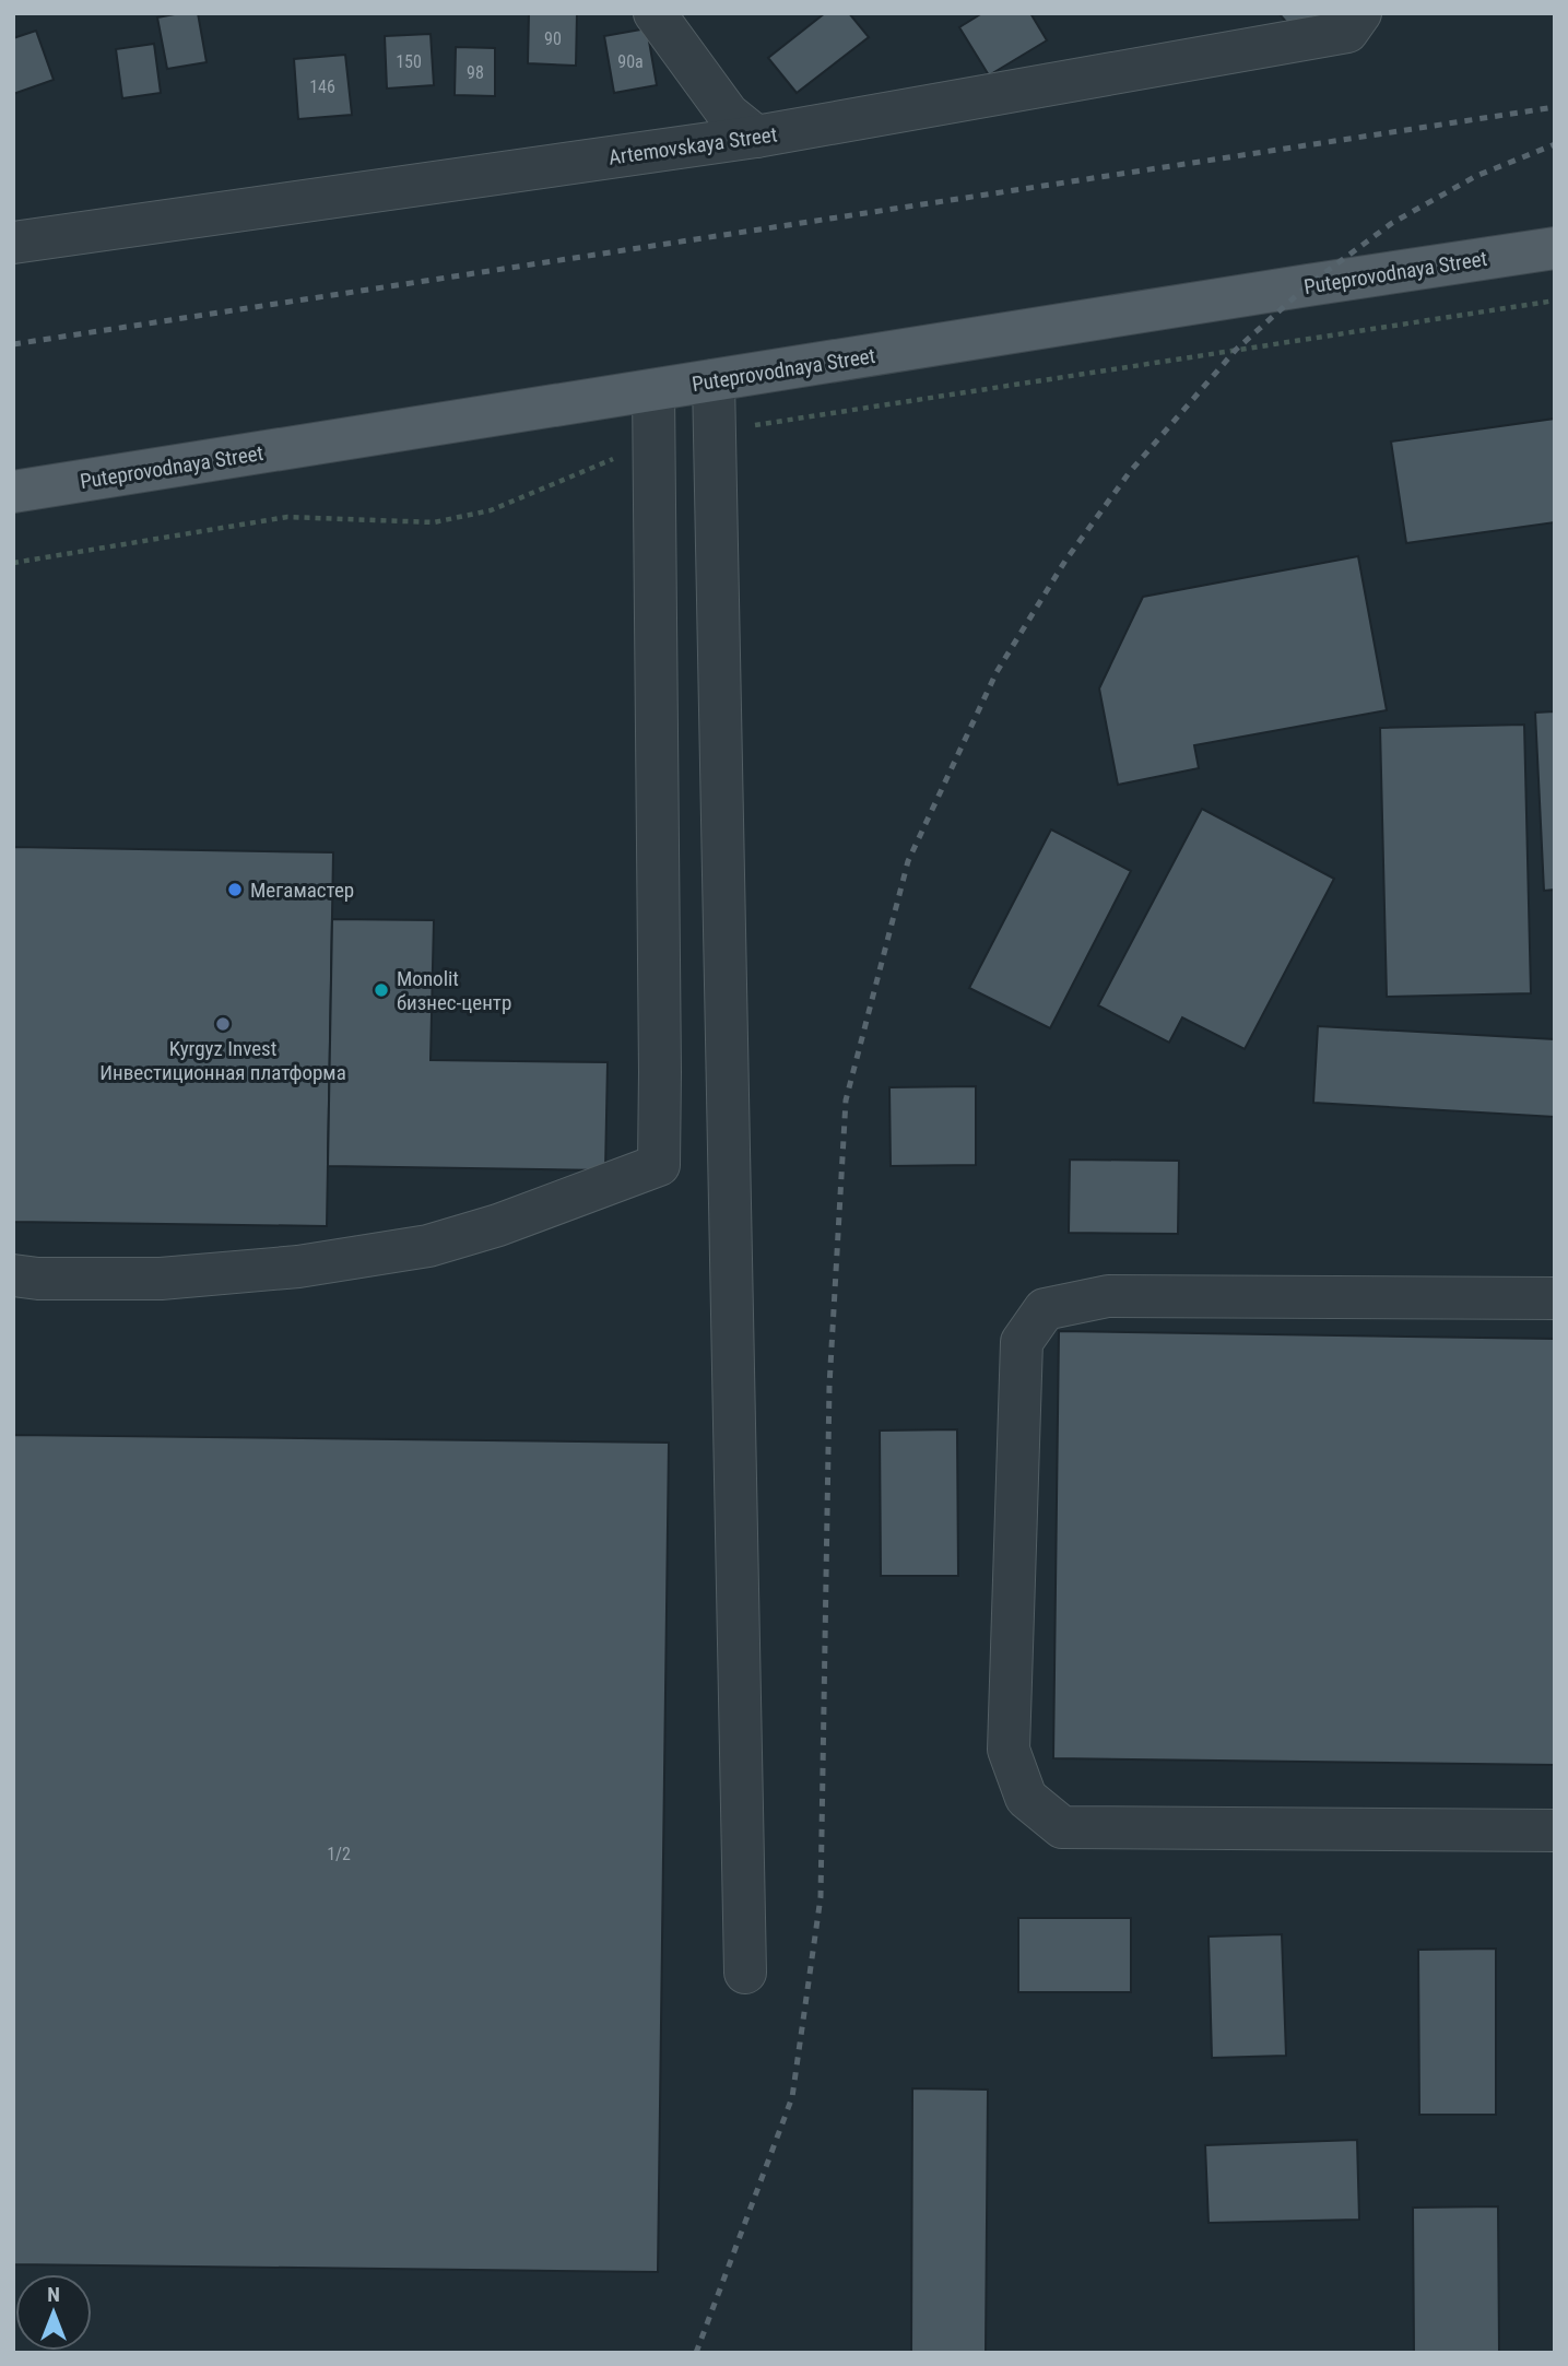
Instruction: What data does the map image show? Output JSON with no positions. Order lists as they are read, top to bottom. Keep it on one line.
{"streets":{"main road":["Puteprovodnaya Street"],"street":["Artemovskaya Street"]},"places":["Мегамастер","Monolit бизнес-центр","Kyrgyz Invest Инвестиционная платформа"],"house_numbers":["90","150","90а","98","146","1/2"],"north":"top"}
